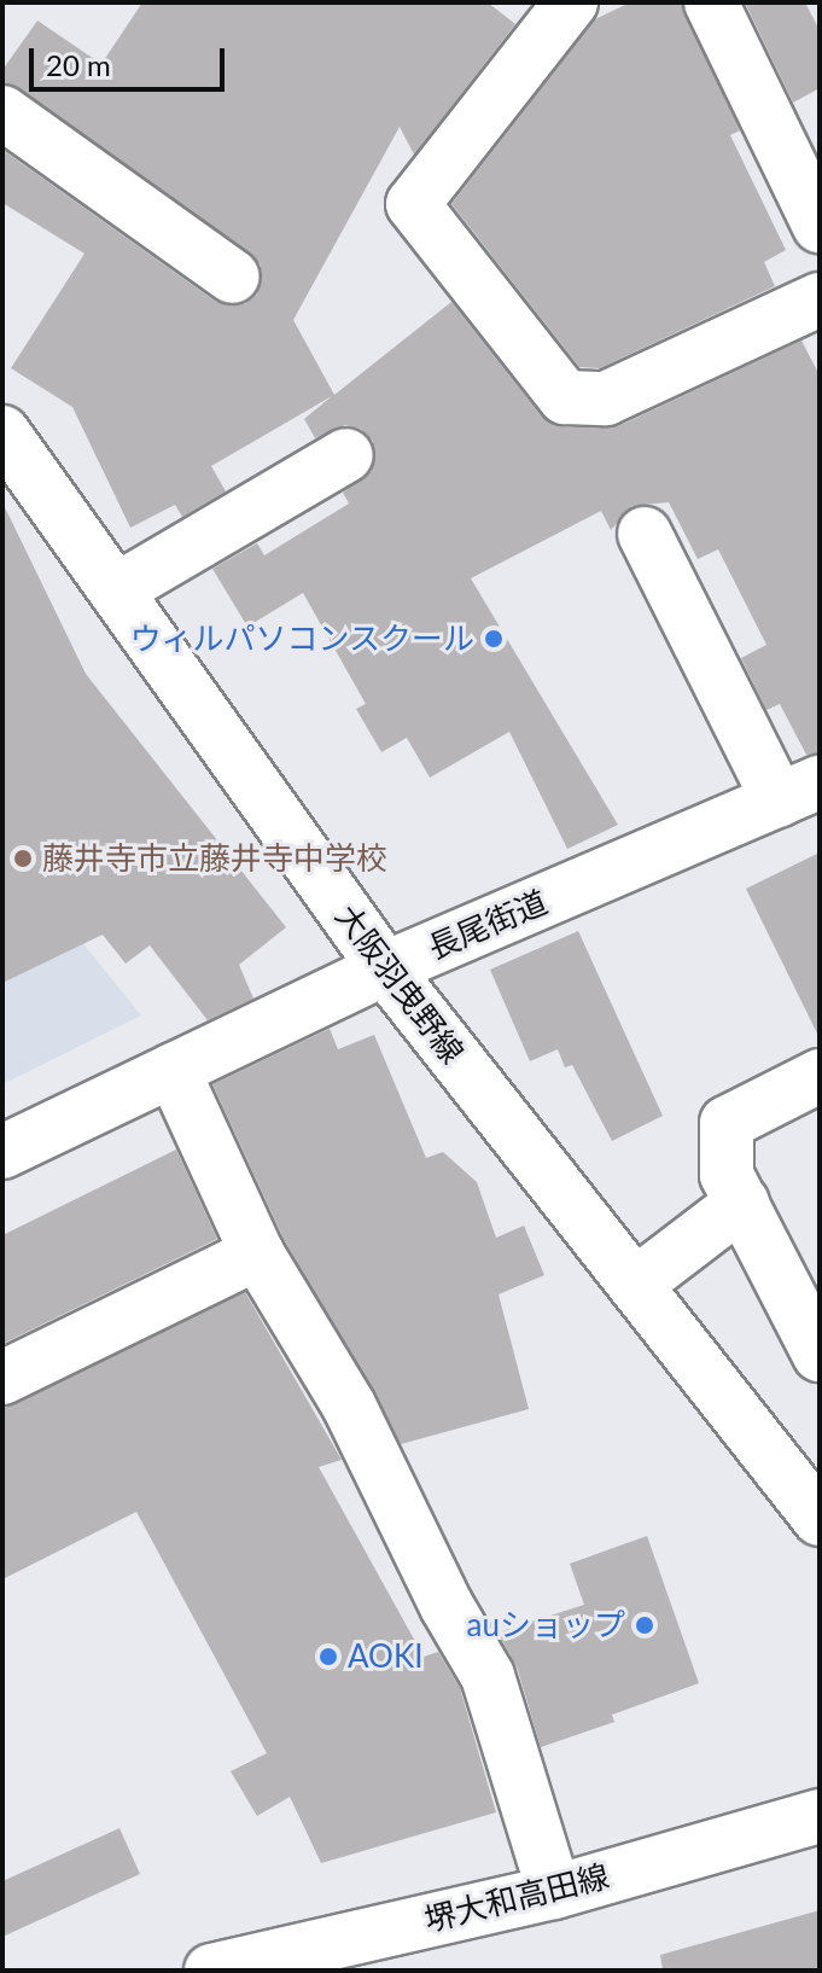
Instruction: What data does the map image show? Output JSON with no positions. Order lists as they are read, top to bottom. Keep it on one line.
{"streets":{"street":["長尾街道","大阪羽曳野線","堺大和高田線"]},"crossings":[["長尾街道","大阪羽曳野線"]],"places":["ウィルパソコンスクール","藤井寺市立藤井寺中学校","auショップ","AOKI"],"scale_bar":"20 m"}
